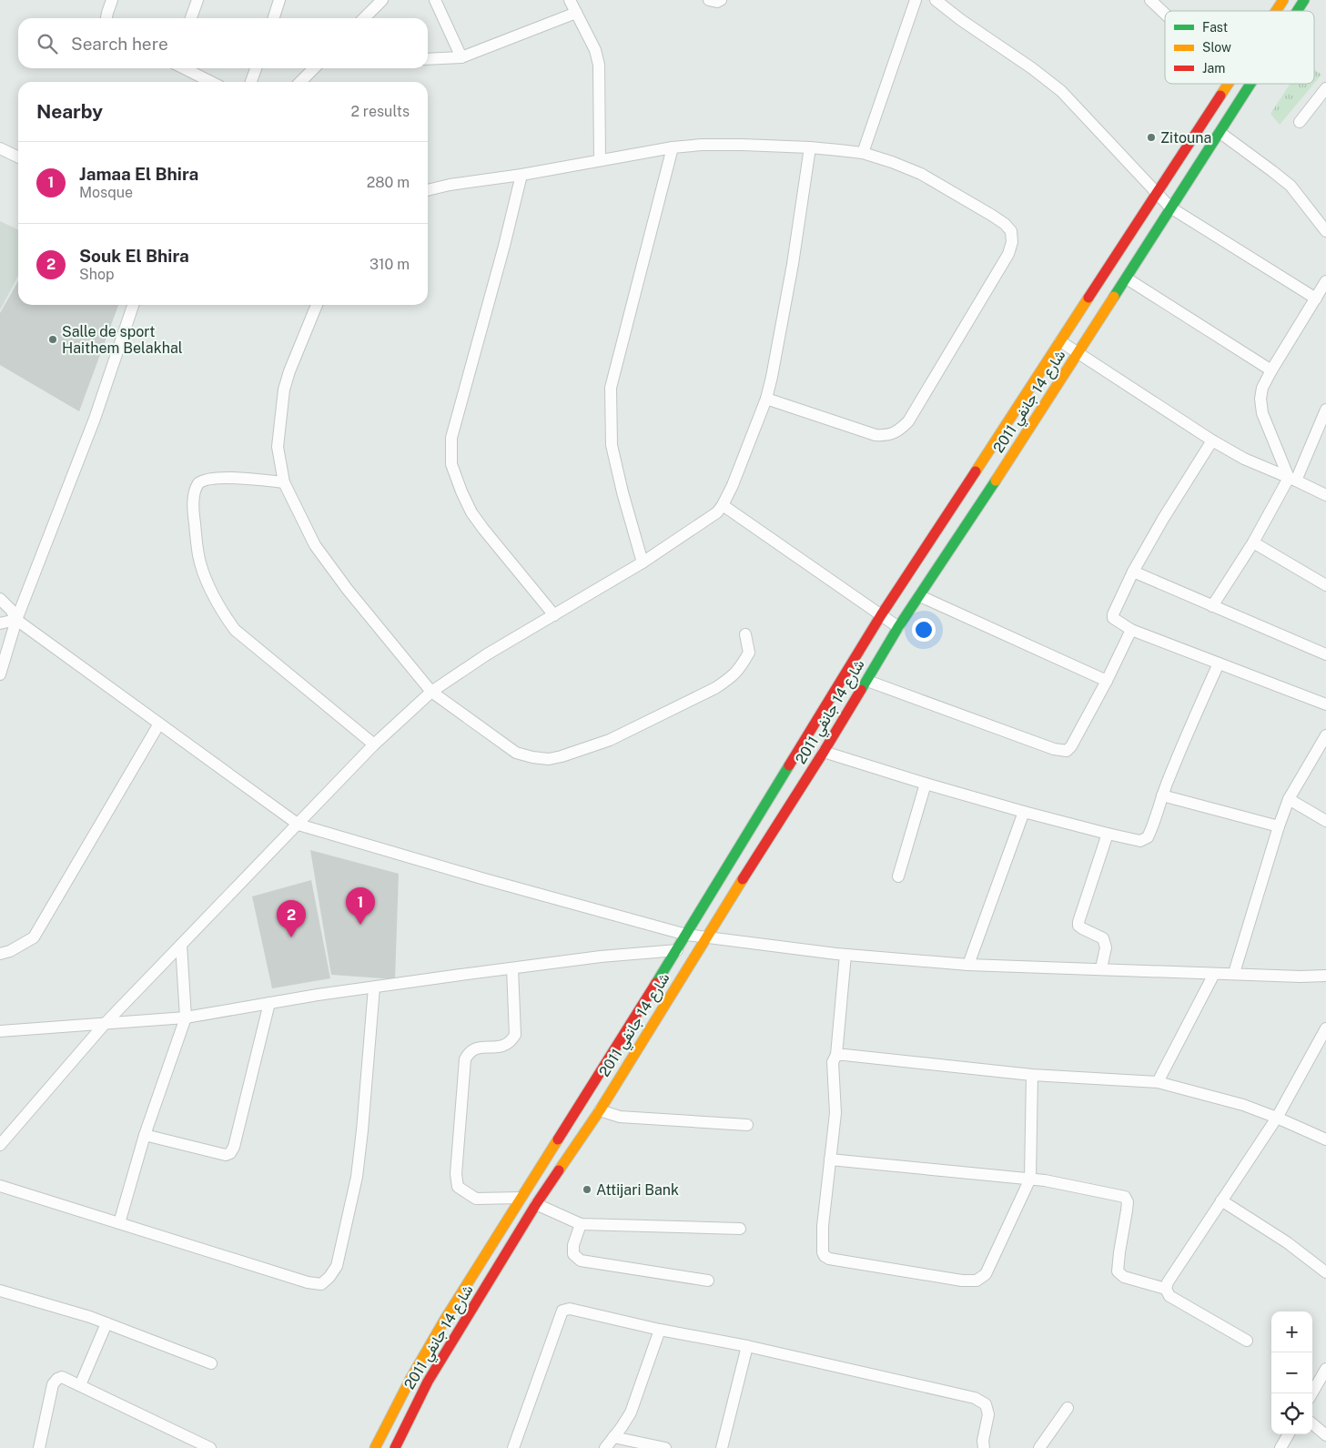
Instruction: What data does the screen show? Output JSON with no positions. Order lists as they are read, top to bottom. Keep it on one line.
{"streets":{"main road":["شارع 14 جانفي 2011"]},"places":["Zitouna","Salle de sport Haithem Belakhal","Attijari Bank"],"legend":["Fast","Slow","Jam"],"page":{"search":"Search here","heading":["Nearby","2 results"],"list":[{"mark":"1","name":"Jamaa El Bhira","note":"Mosque","value":"280 m"},{"mark":"2","name":"Souk El Bhira","note":"Shop","value":"310 m"}],"pins":["1","2"],"map_buttons":["+","−"]}}
